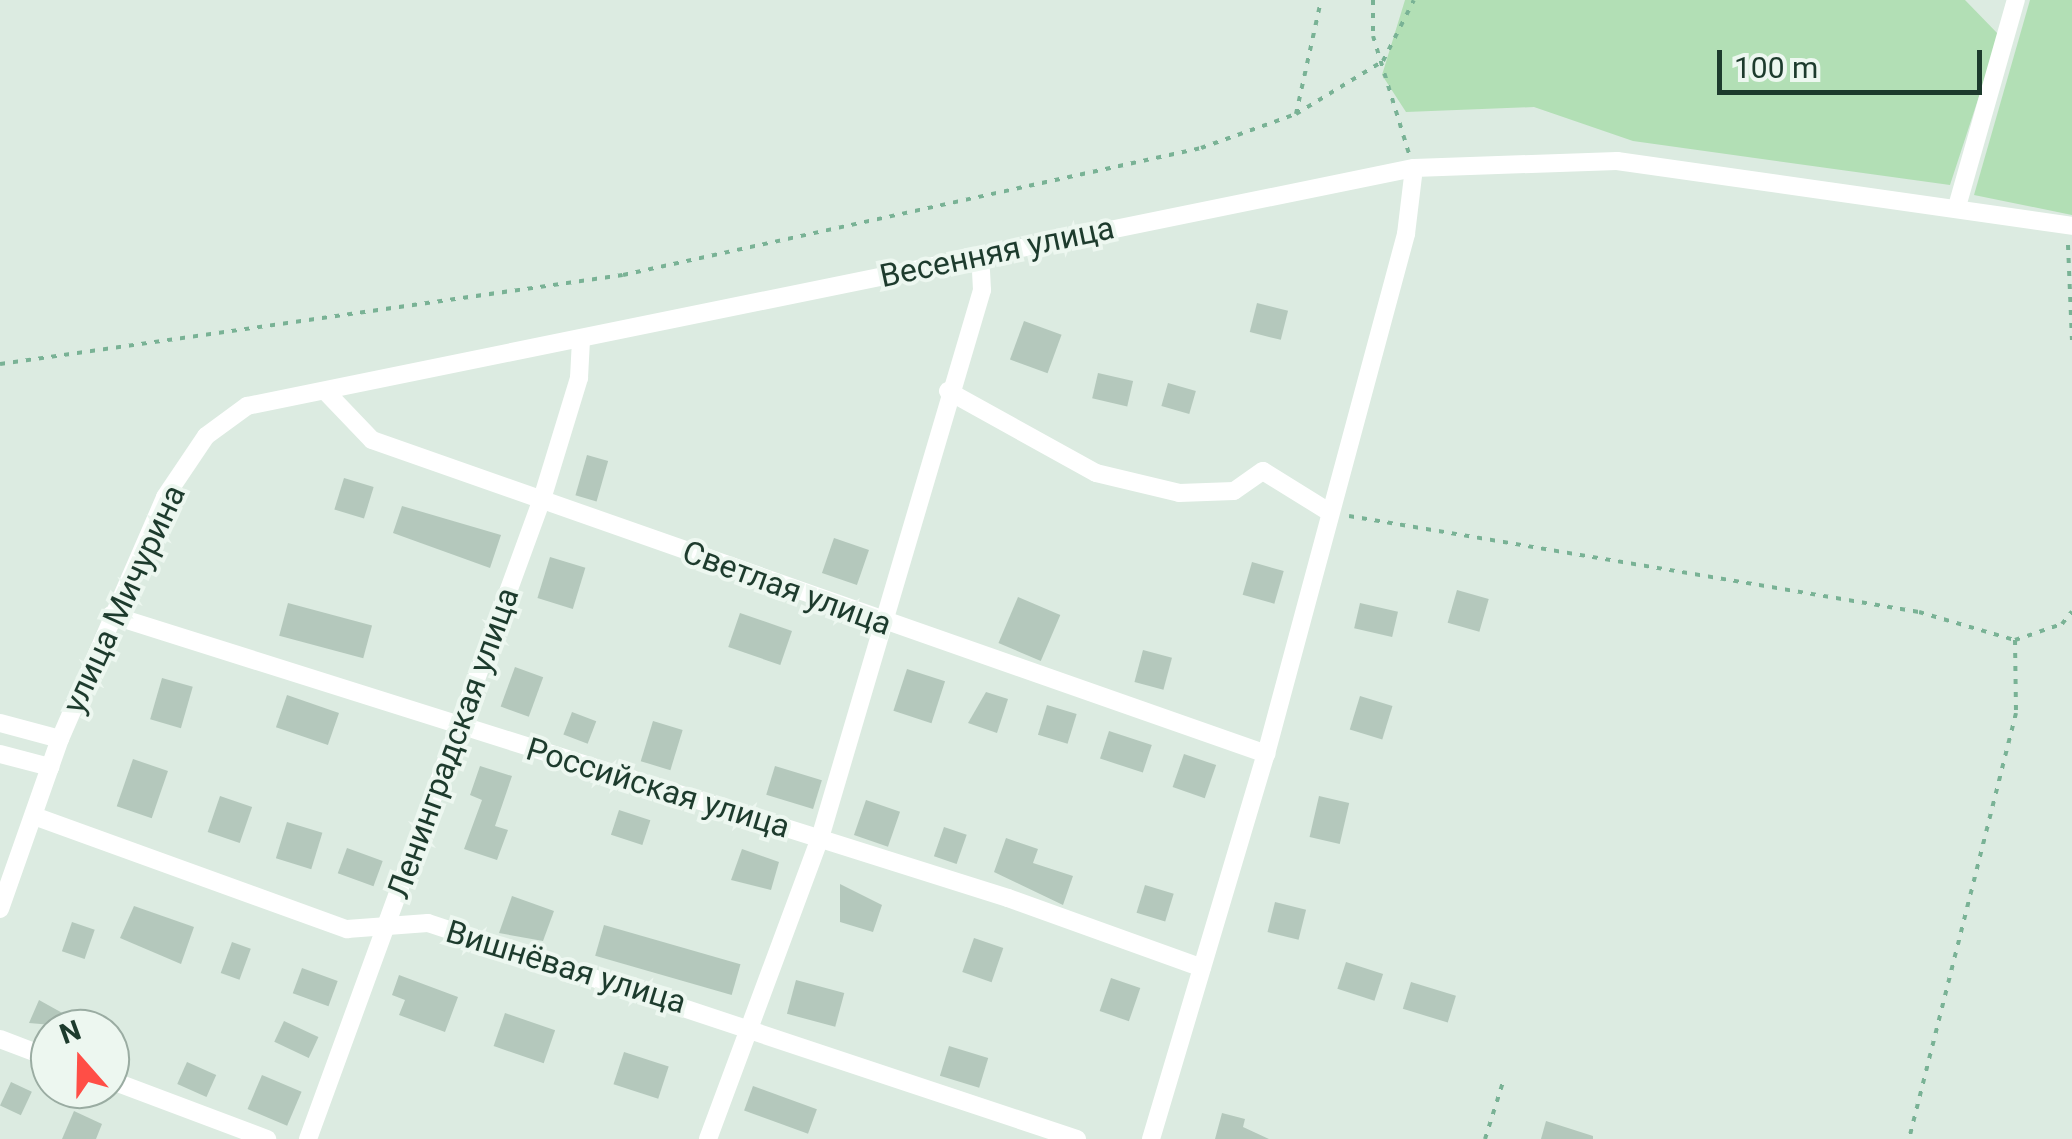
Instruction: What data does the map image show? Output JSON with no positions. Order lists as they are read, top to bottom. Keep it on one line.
{"streets":{"street":["Весенняя улица","Светлая улица","улица Мичурина","Ленинградская улица","Российская улица","Вишнёвая улица"]},"crossings":[["Весенняя улица","улица Мичурина"],["Весенняя улица","Ленинградская улица"],["Светлая улица","улица Мичурина"],["Светлая улица","Ленинградская улица"],["улица Мичурина","Ленинградская улица"],["улица Мичурина","Российская улица"],["улица Мичурина","Вишнёвая улица"],["Ленинградская улица","Российская улица"],["Ленинградская улица","Вишнёвая улица"]],"scale_bar":"100 m","north":"top"}
